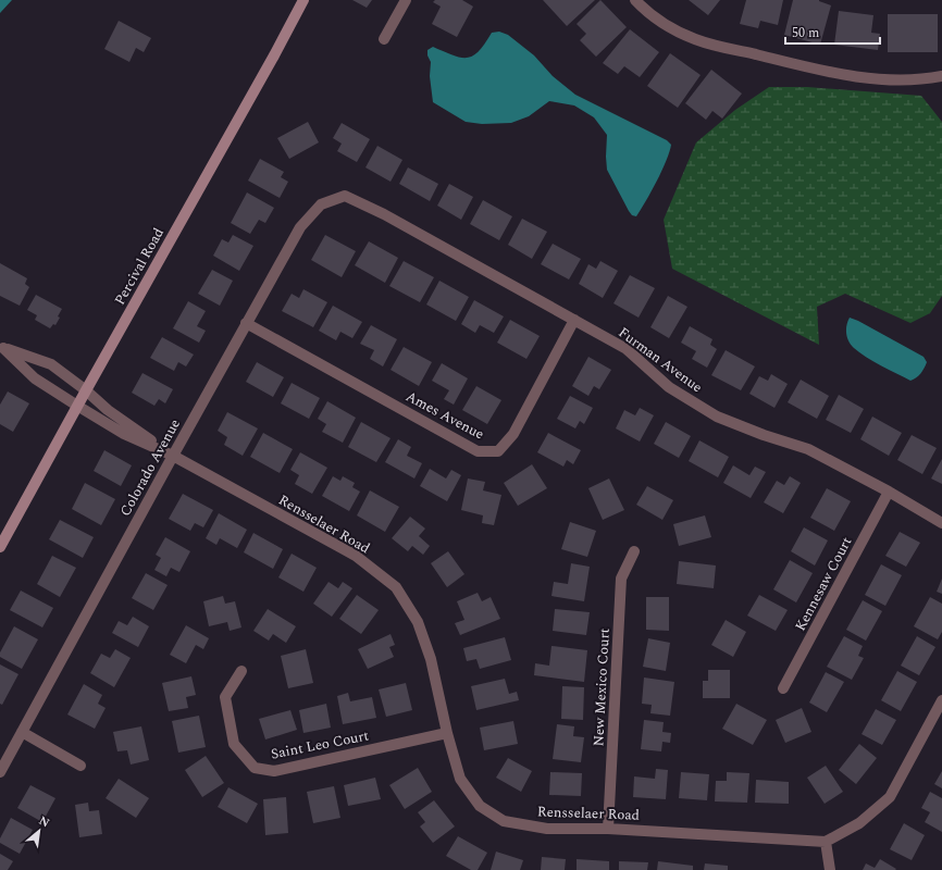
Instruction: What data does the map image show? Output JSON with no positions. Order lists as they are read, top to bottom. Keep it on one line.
{"streets":{"street":["Percival Road","Furman Avenue","Ames Avenue","Colorado Avenue","Rensselaer Road","Kennesaw Court","New Mexico Court","Saint Leo Court"]},"crossings":[["Percival Road","Rensselaer Road"],["Furman Avenue","Ames Avenue"],["Furman Avenue","Colorado Avenue"],["Furman Avenue","Kennesaw Court"],["Ames Avenue","Colorado Avenue"],["Colorado Avenue","Rensselaer Road"],["Rensselaer Road","New Mexico Court"],["Rensselaer Road","Saint Leo Court"]],"scale_bar":"50 m","north":"top right"}
